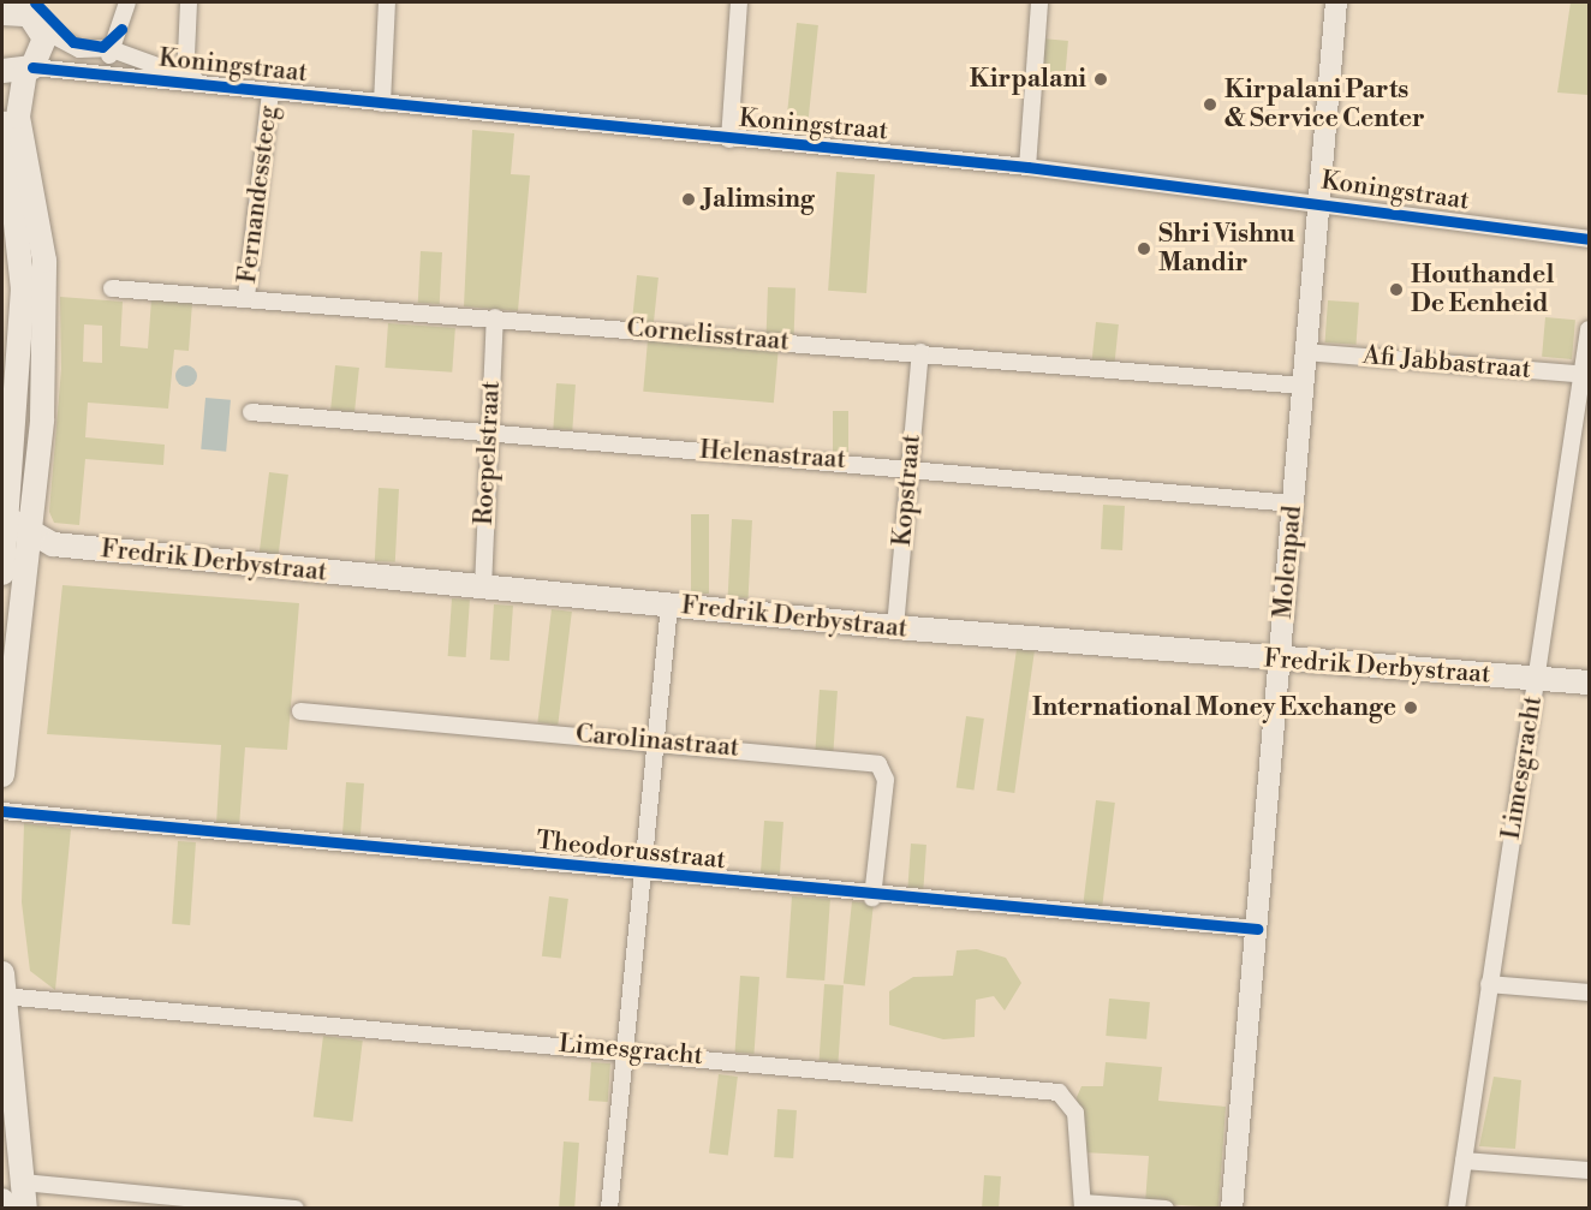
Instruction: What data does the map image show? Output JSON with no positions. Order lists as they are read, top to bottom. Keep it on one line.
{"streets":{"main road":["Fredrik Derbystraat"],"street":["Koningstraat","Fernandessteeg","Cornelisstraat","Afi Jabbastraat","Roepelstraat","Helenastraat","Kopstraat","Molenpad","Carolinastraat","Limesgracht","Theodorusstraat"]},"crossings":[["Koningstraat","Fernandessteeg"],["Koningstraat","Molenpad"],["Fernandessteeg","Cornelisstraat"],["Cornelisstraat","Roepelstraat"],["Cornelisstraat","Kopstraat"],["Cornelisstraat","Molenpad"],["Afi Jabbastraat","Molenpad"],["Afi Jabbastraat","Limesgracht"],["Roepelstraat","Helenastraat"],["Roepelstraat","Fredrik Derbystraat"],["Helenastraat","Kopstraat"],["Helenastraat","Molenpad"],["Kopstraat","Fredrik Derbystraat"],["Fredrik Derbystraat","Molenpad"],["Fredrik Derbystraat","Limesgracht"],["Molenpad","Theodorusstraat"],["Carolinastraat","Theodorusstraat"]],"places":["Kirpalani","Kirpalani Parts & Service Center","Jalimsing","Shri Vishnu Mandir","Houthandel De Eenheid","International Money Exchange"]}
